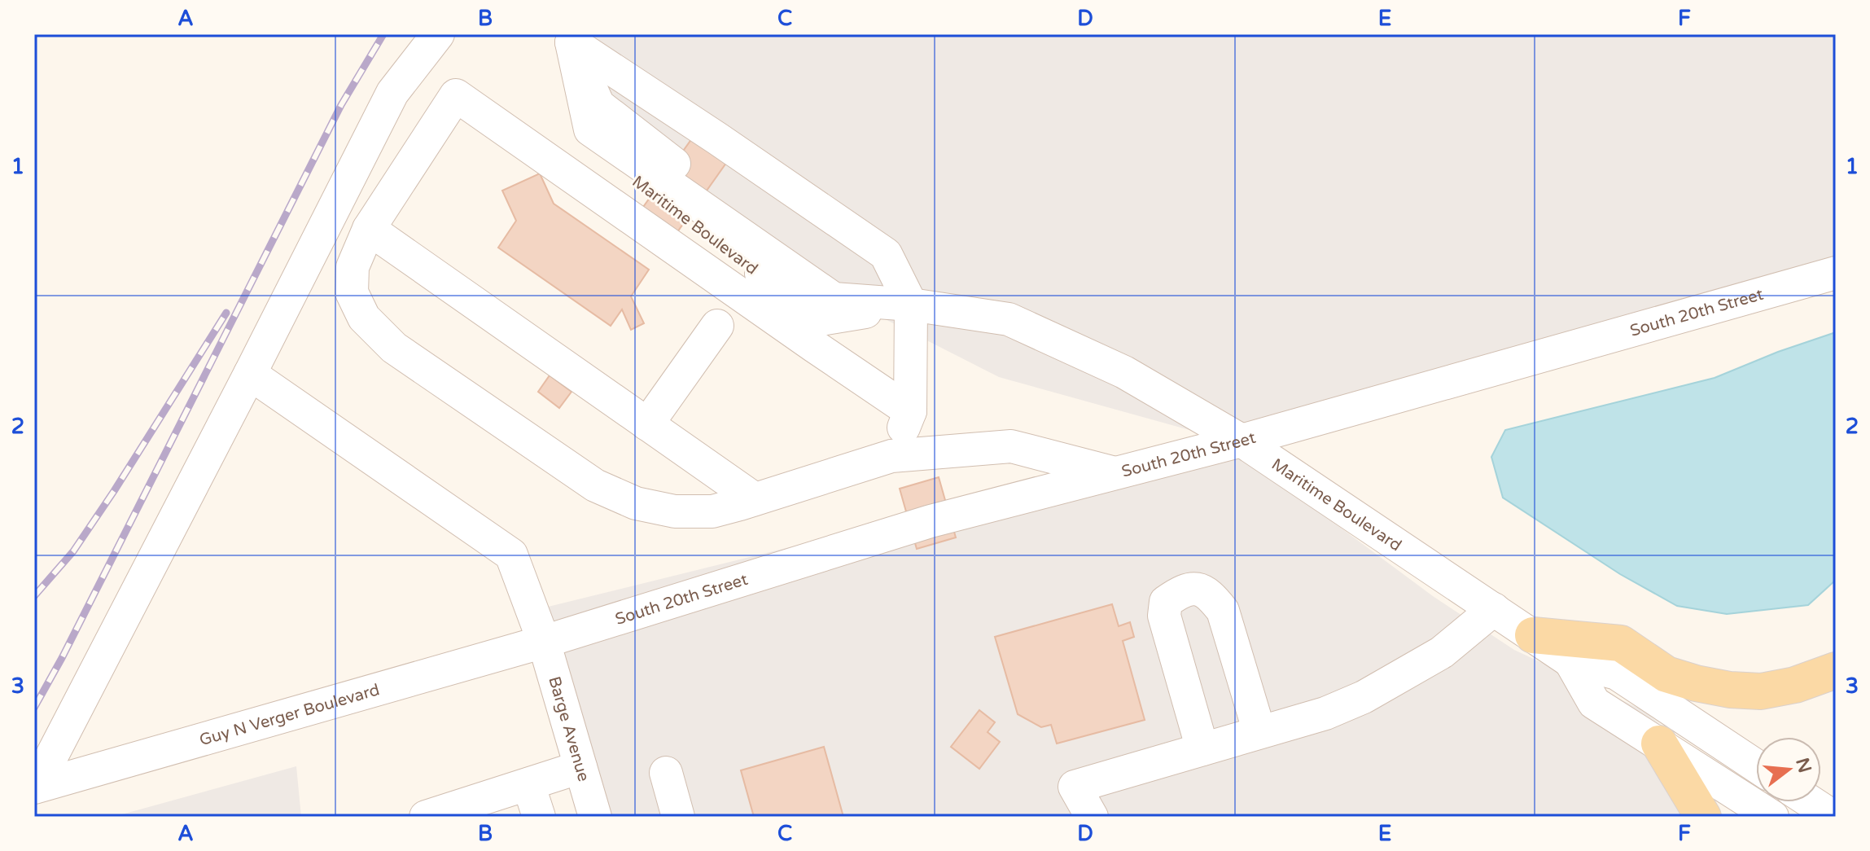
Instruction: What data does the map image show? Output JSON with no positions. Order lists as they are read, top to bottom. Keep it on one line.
{"streets":{"street":["Maritime Boulevard","South 20th Street","Guy N Verger Boulevard","Barge Avenue"]},"crossings":[["Maritime Boulevard","South 20th Street"],["South 20th Street","Guy N Verger Boulevard"],["South 20th Street","Barge Avenue"],["Guy N Verger Boulevard","Barge Avenue"]],"north":"right","grid":{"columns":["A","B","C","D","E","F"],"rows":["1","2","3"]}}
